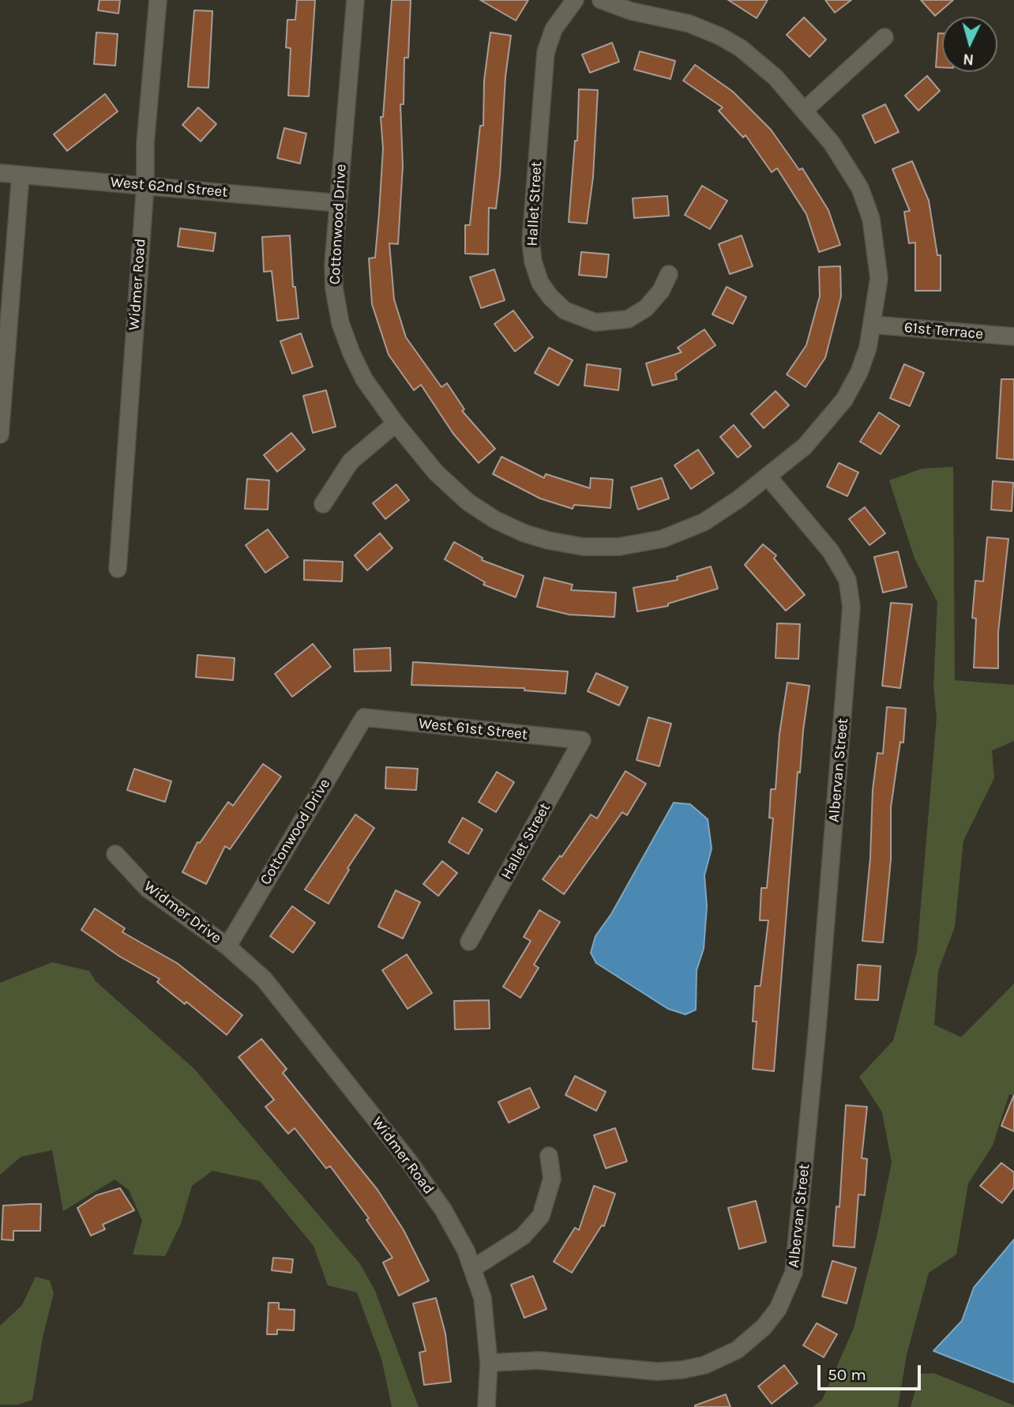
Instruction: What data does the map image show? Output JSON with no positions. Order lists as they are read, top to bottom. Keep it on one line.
{"streets":{"street":["West 62nd Street","Hallet Street","Cottonwood Drive","Widmer Road","61st Terrace","West 61st Street","Albervan Street","Widmer Drive"]},"crossings":[["West 62nd Street","Cottonwood Drive"],["West 62nd Street","Widmer Road"],["Hallet Street","West 61st Street"],["Cottonwood Drive","Widmer Road"],["Cottonwood Drive","West 61st Street"],["Cottonwood Drive","Albervan Street"],["Cottonwood Drive","Widmer Drive"],["Widmer Road","Albervan Street"],["Widmer Road","Widmer Drive"]],"scale_bar":"50 m","north":"bottom"}
